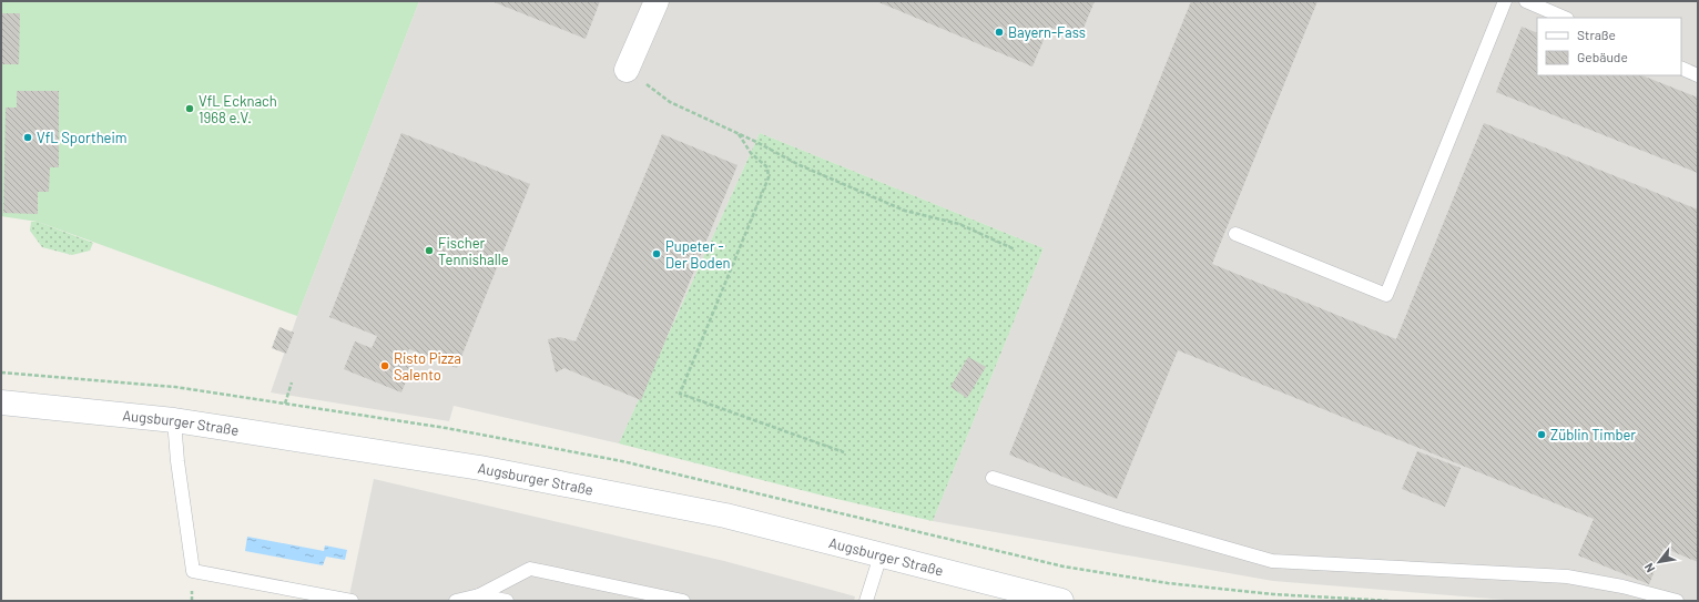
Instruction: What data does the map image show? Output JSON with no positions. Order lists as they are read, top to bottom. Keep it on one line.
{"streets":{"main road":["Augsburger Straße"]},"places":["Bayern-Fass","VfL Ecknach 1968 e.V.","VfL Sportheim","Fischer Tennishalle","Pupeter - Der Boden","Risto Pizza Salento","Züblin Timber"],"legend":["Straße","Gebäude"],"north":"bottom left"}
